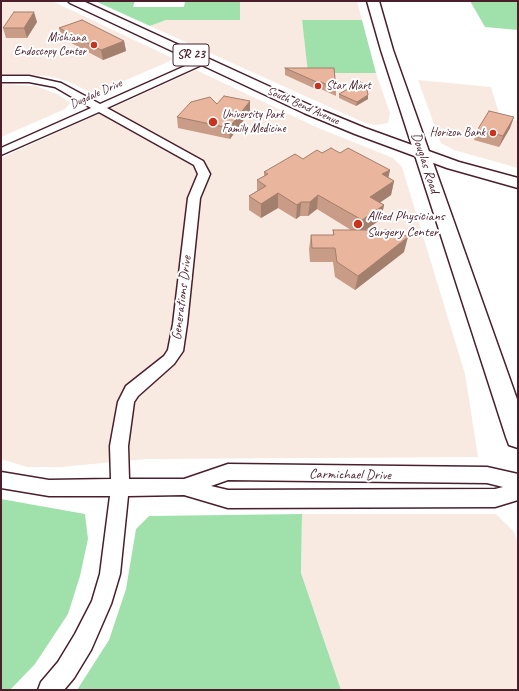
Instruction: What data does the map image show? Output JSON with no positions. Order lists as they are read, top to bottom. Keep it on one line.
{"streets":{"street":["SR 23","Dugdale Drive","South Bend Avenue","Douglas Road","Generations Drive","Carmichael Drive"]},"crossings":[["Dugdale Drive","South Bend Avenue"],["Dugdale Drive","Generations Drive"],["South Bend Avenue","Douglas Road"],["Generations Drive","Carmichael Drive"]],"places":["Michiana Endoscopy Center","Star Mart","University Park Family Medicine","Horizon Bank","Allied Physicians Surgery Center"]}
